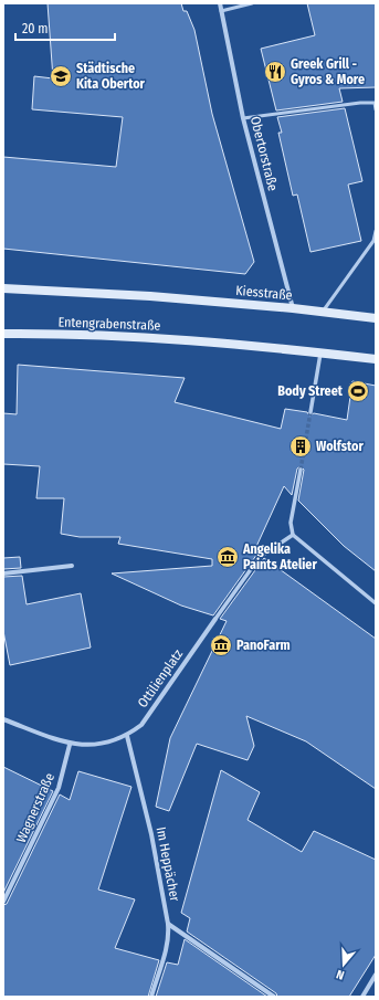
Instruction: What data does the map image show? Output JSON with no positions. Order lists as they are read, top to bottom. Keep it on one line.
{"streets":{"main road":["Kiesstraße","Entengrabenstraße"],"street":["Obertorstraße","Ottilienplatz","Wagnerstraße","Im Heppächer"]},"crossings":[["Obertorstraße","Kiesstraße"],["Ottilienplatz","Wagnerstraße"],["Ottilienplatz","Im Heppächer"]],"places":{"restaurant":["Greek Grill - Gyros & More"],"school or university":["Städtische Kita Obertor"],"sports":["Body Street"],"building":["Wolfstor"],"museum":["Angelika Paints Atelier","PanoFarm"]},"scale_bar":"20 m","north":"bottom"}
